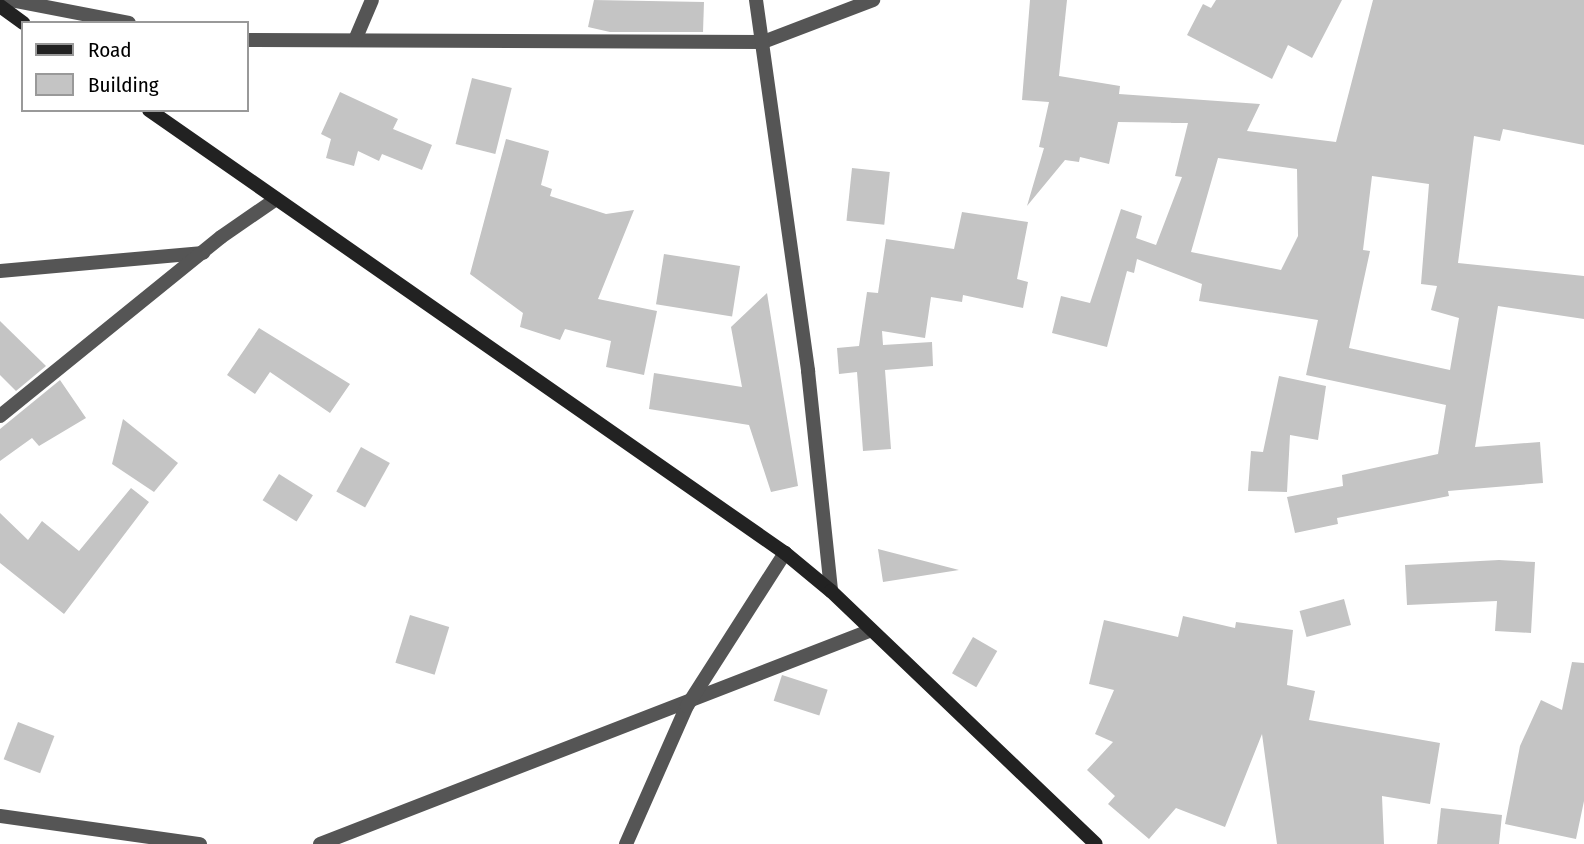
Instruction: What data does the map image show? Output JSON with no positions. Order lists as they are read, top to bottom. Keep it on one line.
{"legend":["Road","Building"]}
